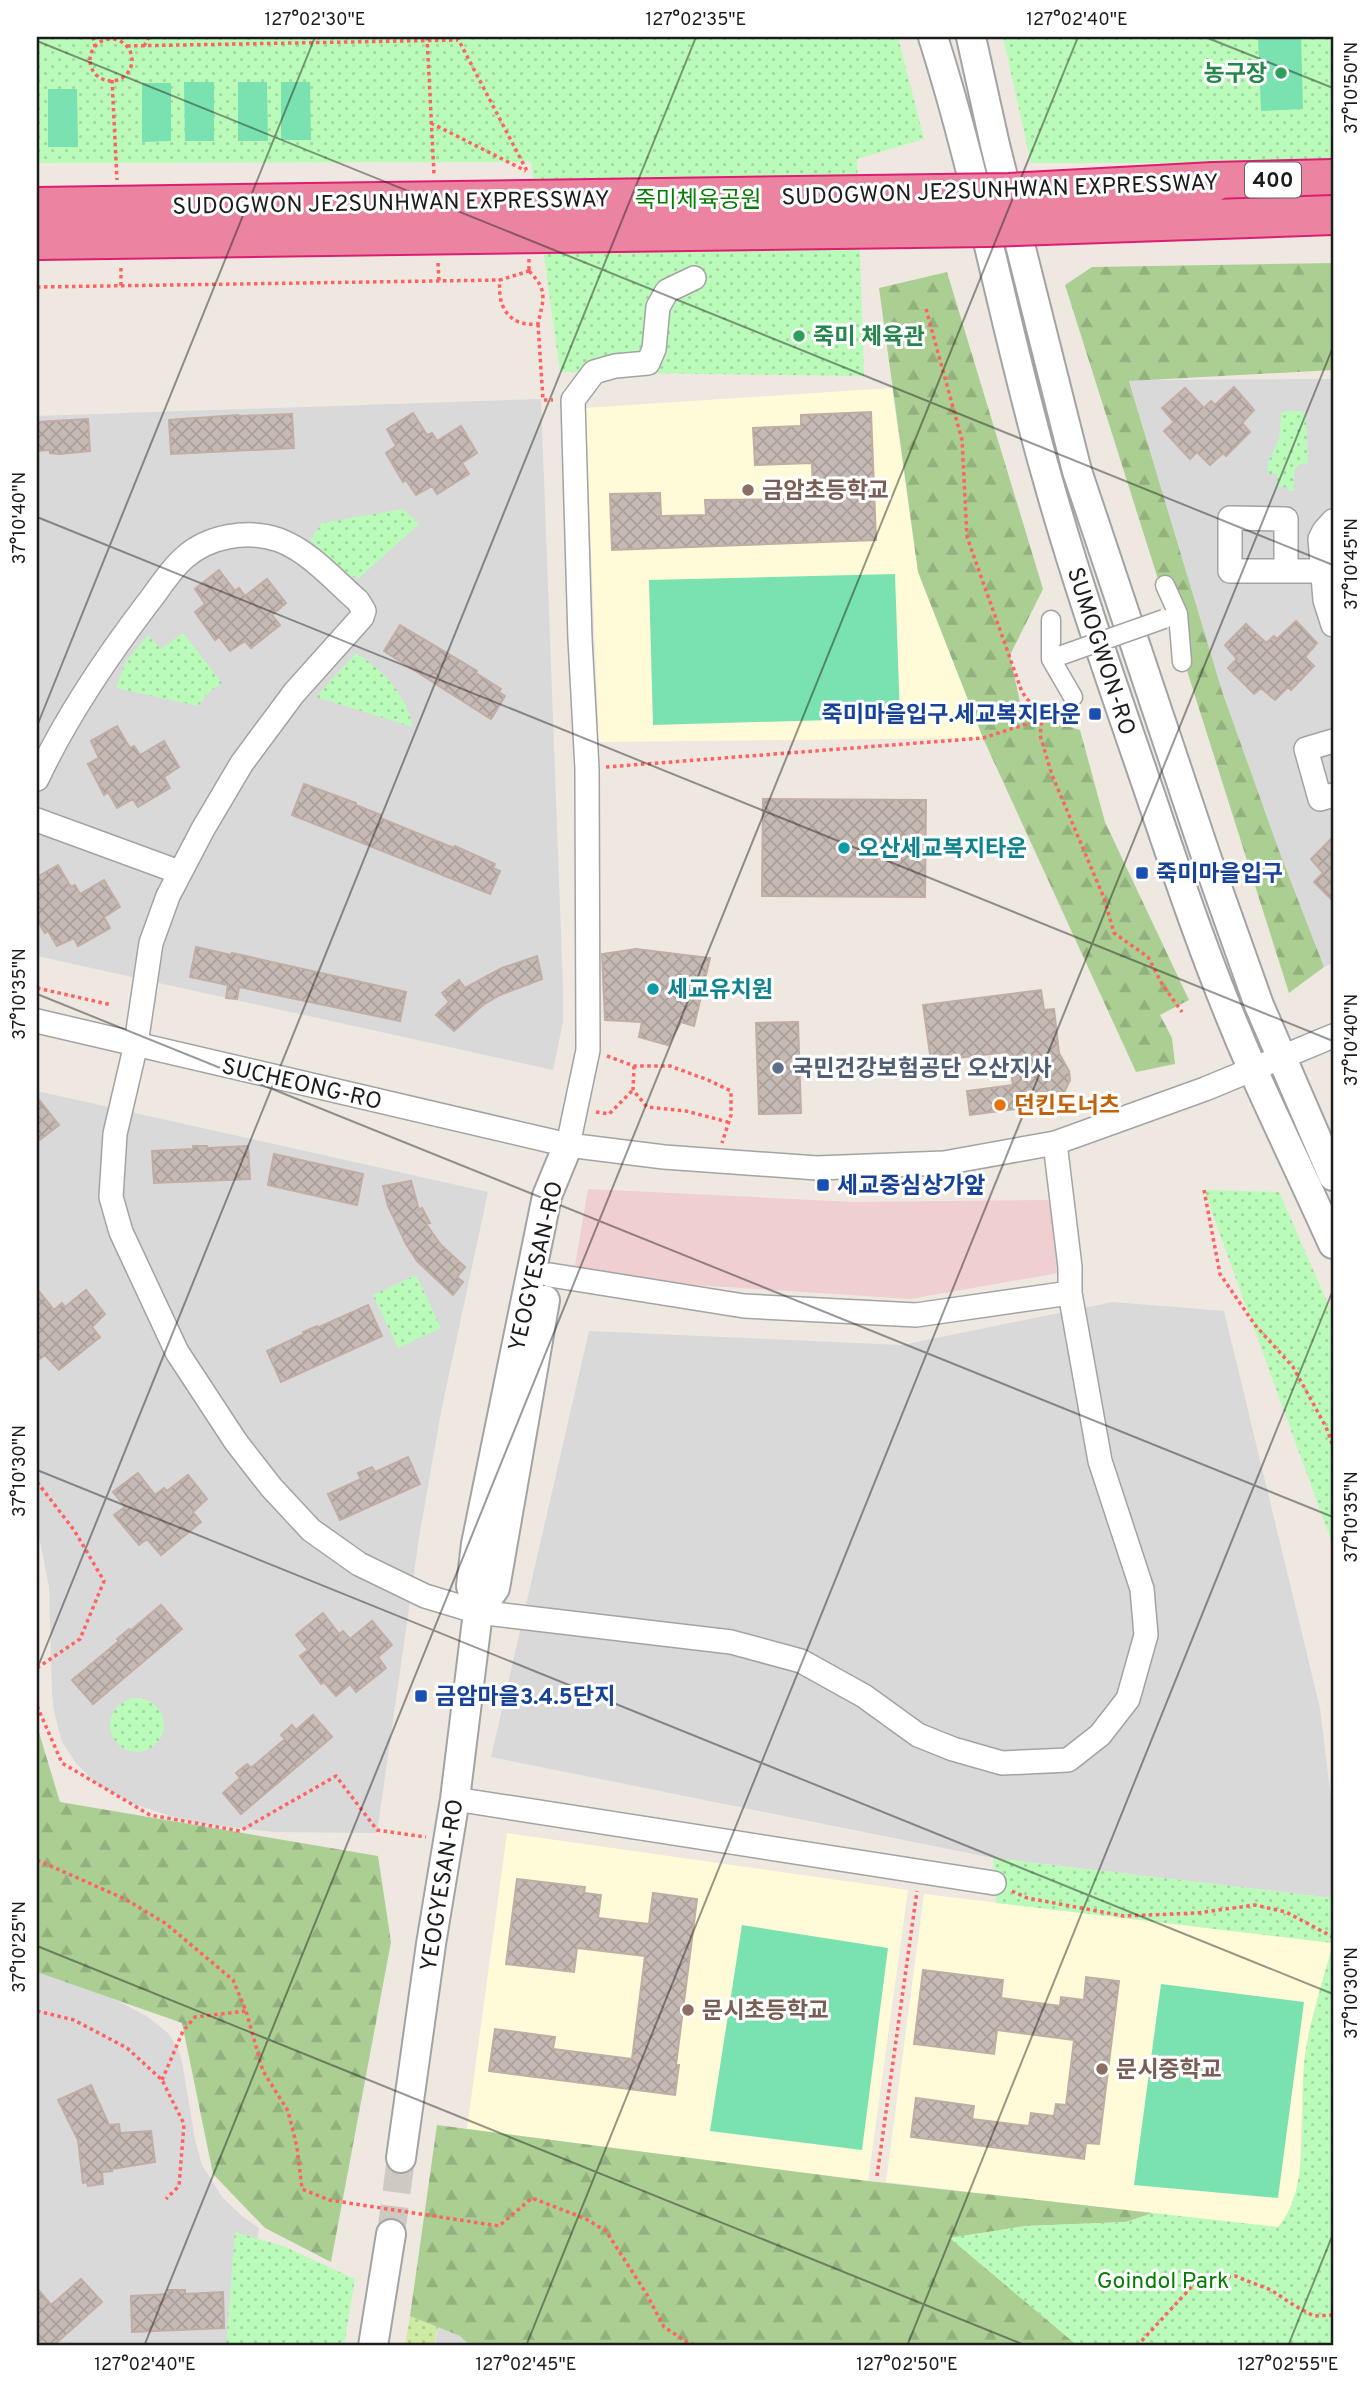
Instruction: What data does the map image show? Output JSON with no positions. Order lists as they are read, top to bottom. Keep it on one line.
{"streets":{"highway":["400","SUDOGWON JE2SUNHWAN EXPRESSWAY"],"street":["SUMOGWON-RO","SUCHEONG-RO","YEOGYESAN-RO"]},"crossings":[["SUMOGWON-RO","SUCHEONG-RO"],["SUCHEONG-RO","YEOGYESAN-RO"]],"parks":["죽미체육공원","Goindol Park"],"places":{"other":["농구장","죽미 체육관","금암초등학교","오산세교복지타운","세교유치원","국민건강보험공단 오산지사","던킨도너츠","문시초등학교","문시중학교"],"transit":["죽미마을입구.세교복지타운","죽미마을입구","세교중심상가앞","금암마을3.4.5단지"]},"coordinates":["127°02'30\"E","127°02'35\"E","127°02'40\"E","37°10'50\"N","37°10'40\"N","37°10'45\"N","37°10'35\"N","37°10'30\"N","37°10'25\"N","127°02'45\"E","127°02'50\"E","127°02'55\"E"]}
